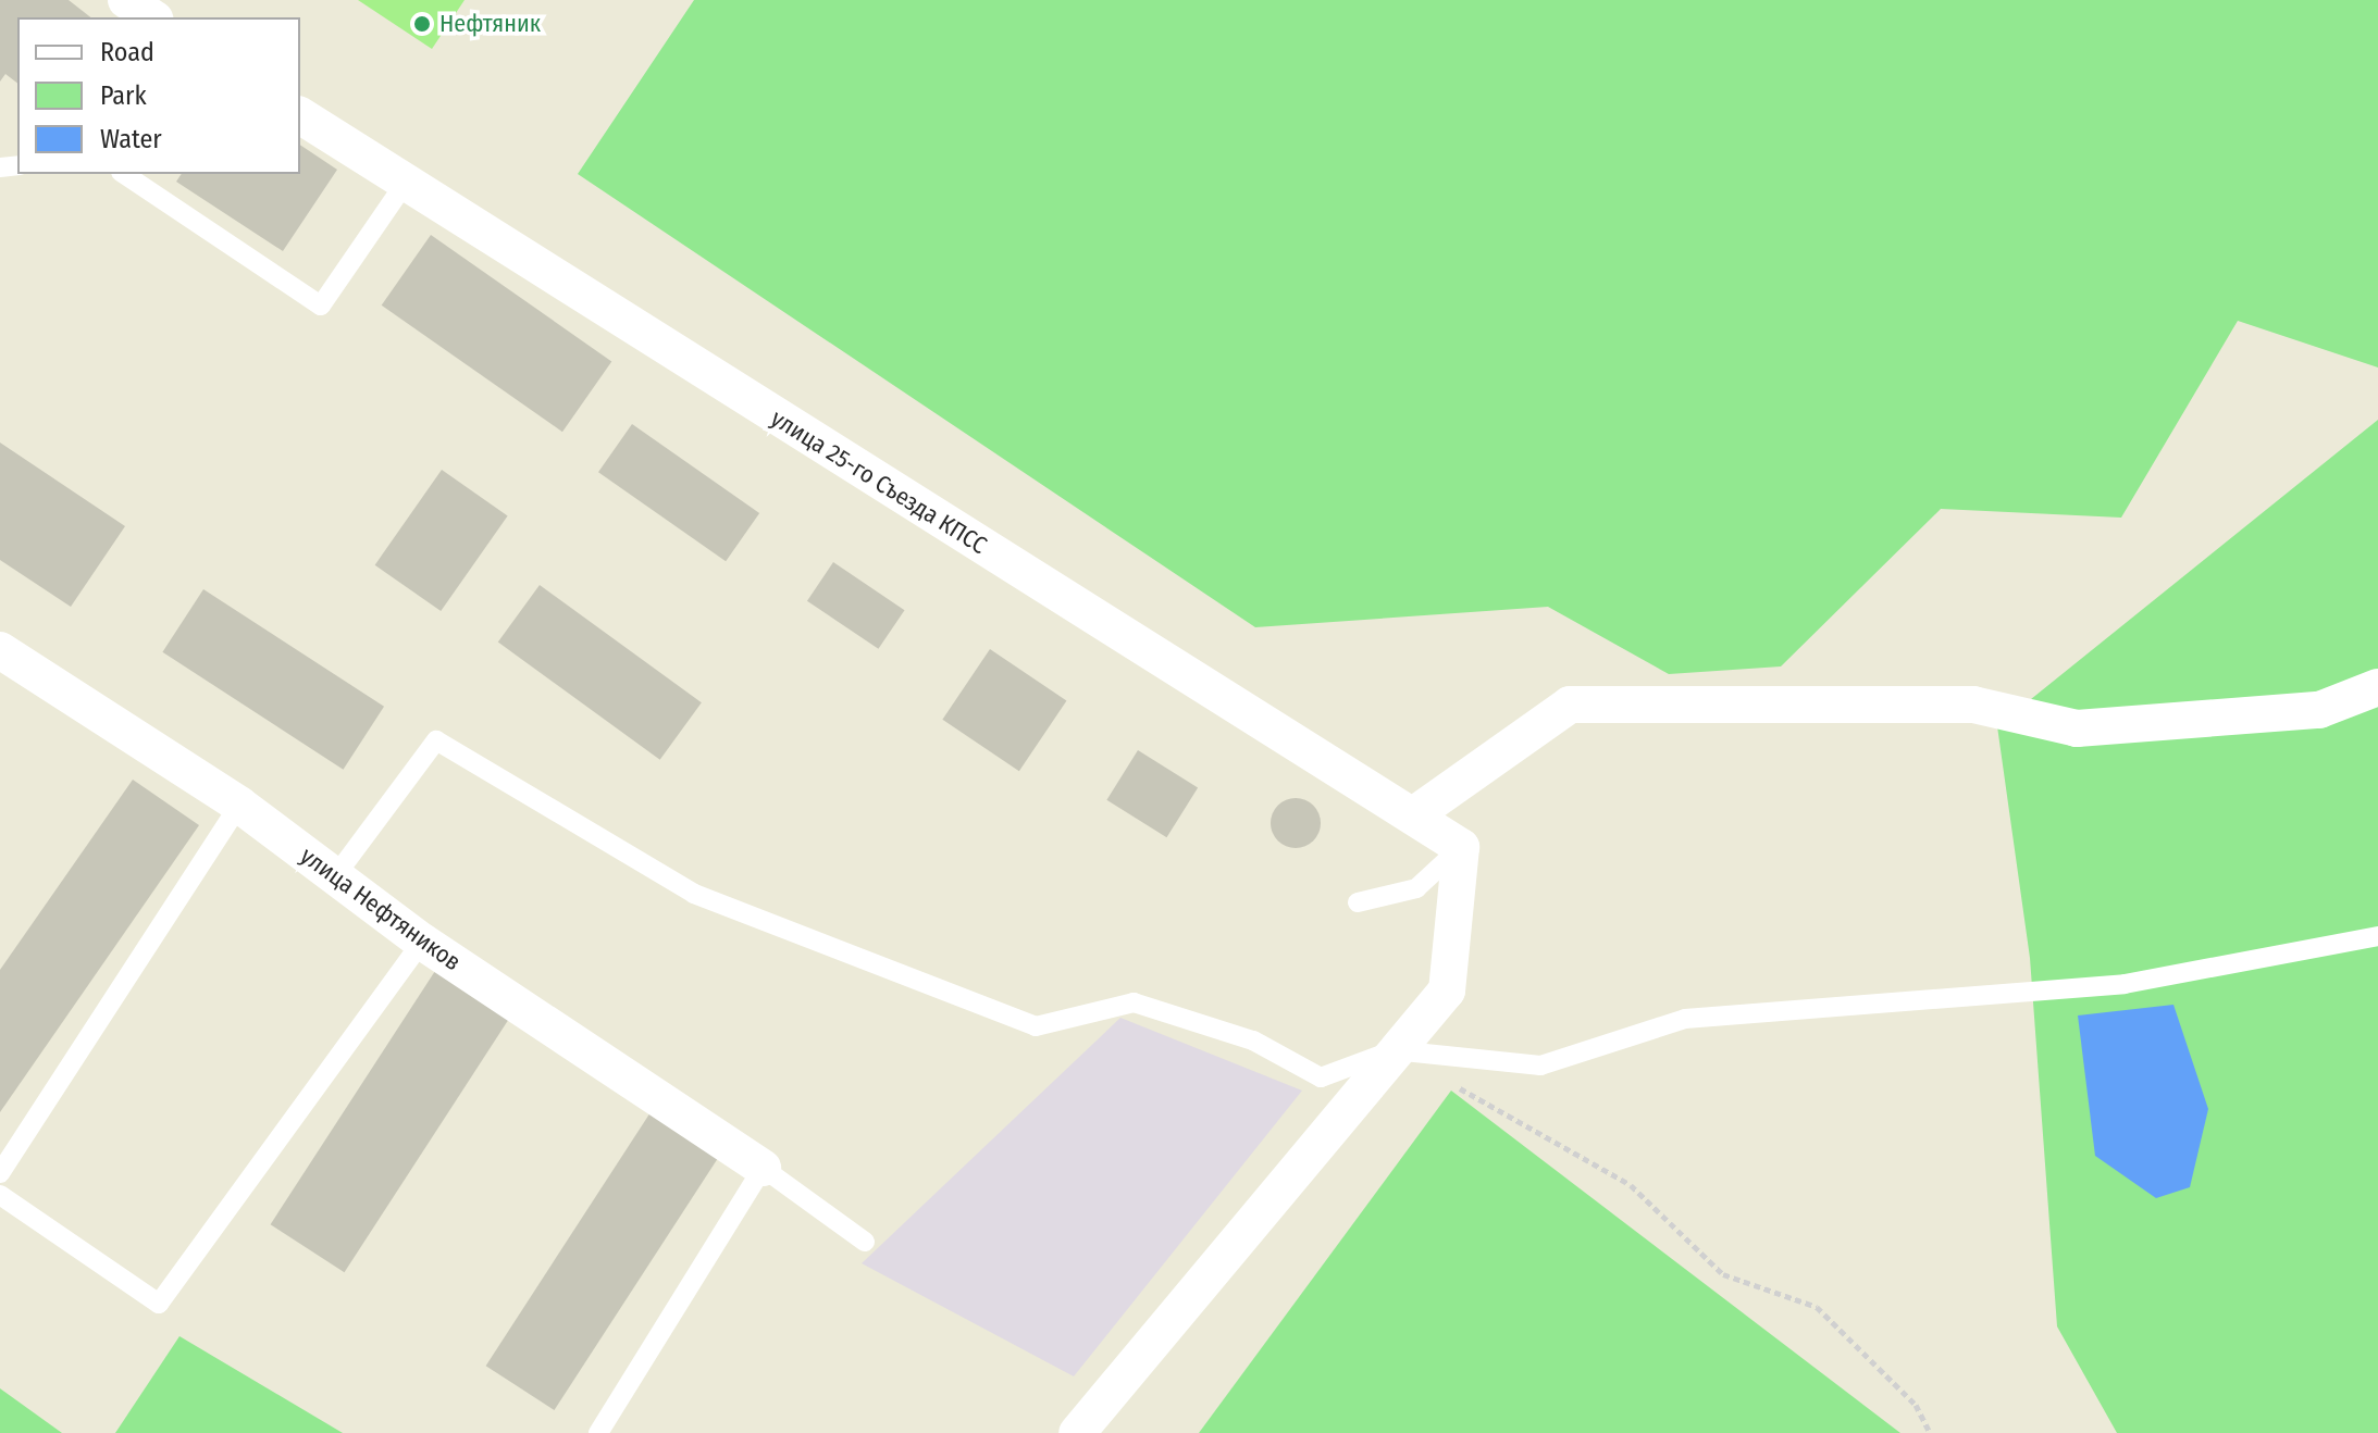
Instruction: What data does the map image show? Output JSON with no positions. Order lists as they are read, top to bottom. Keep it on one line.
{"streets":{"street":["улица 25-го Съезда КПСС","улица Нефтяников"]},"places":["Нефтяник"],"legend":["Road","Park","Water"]}
